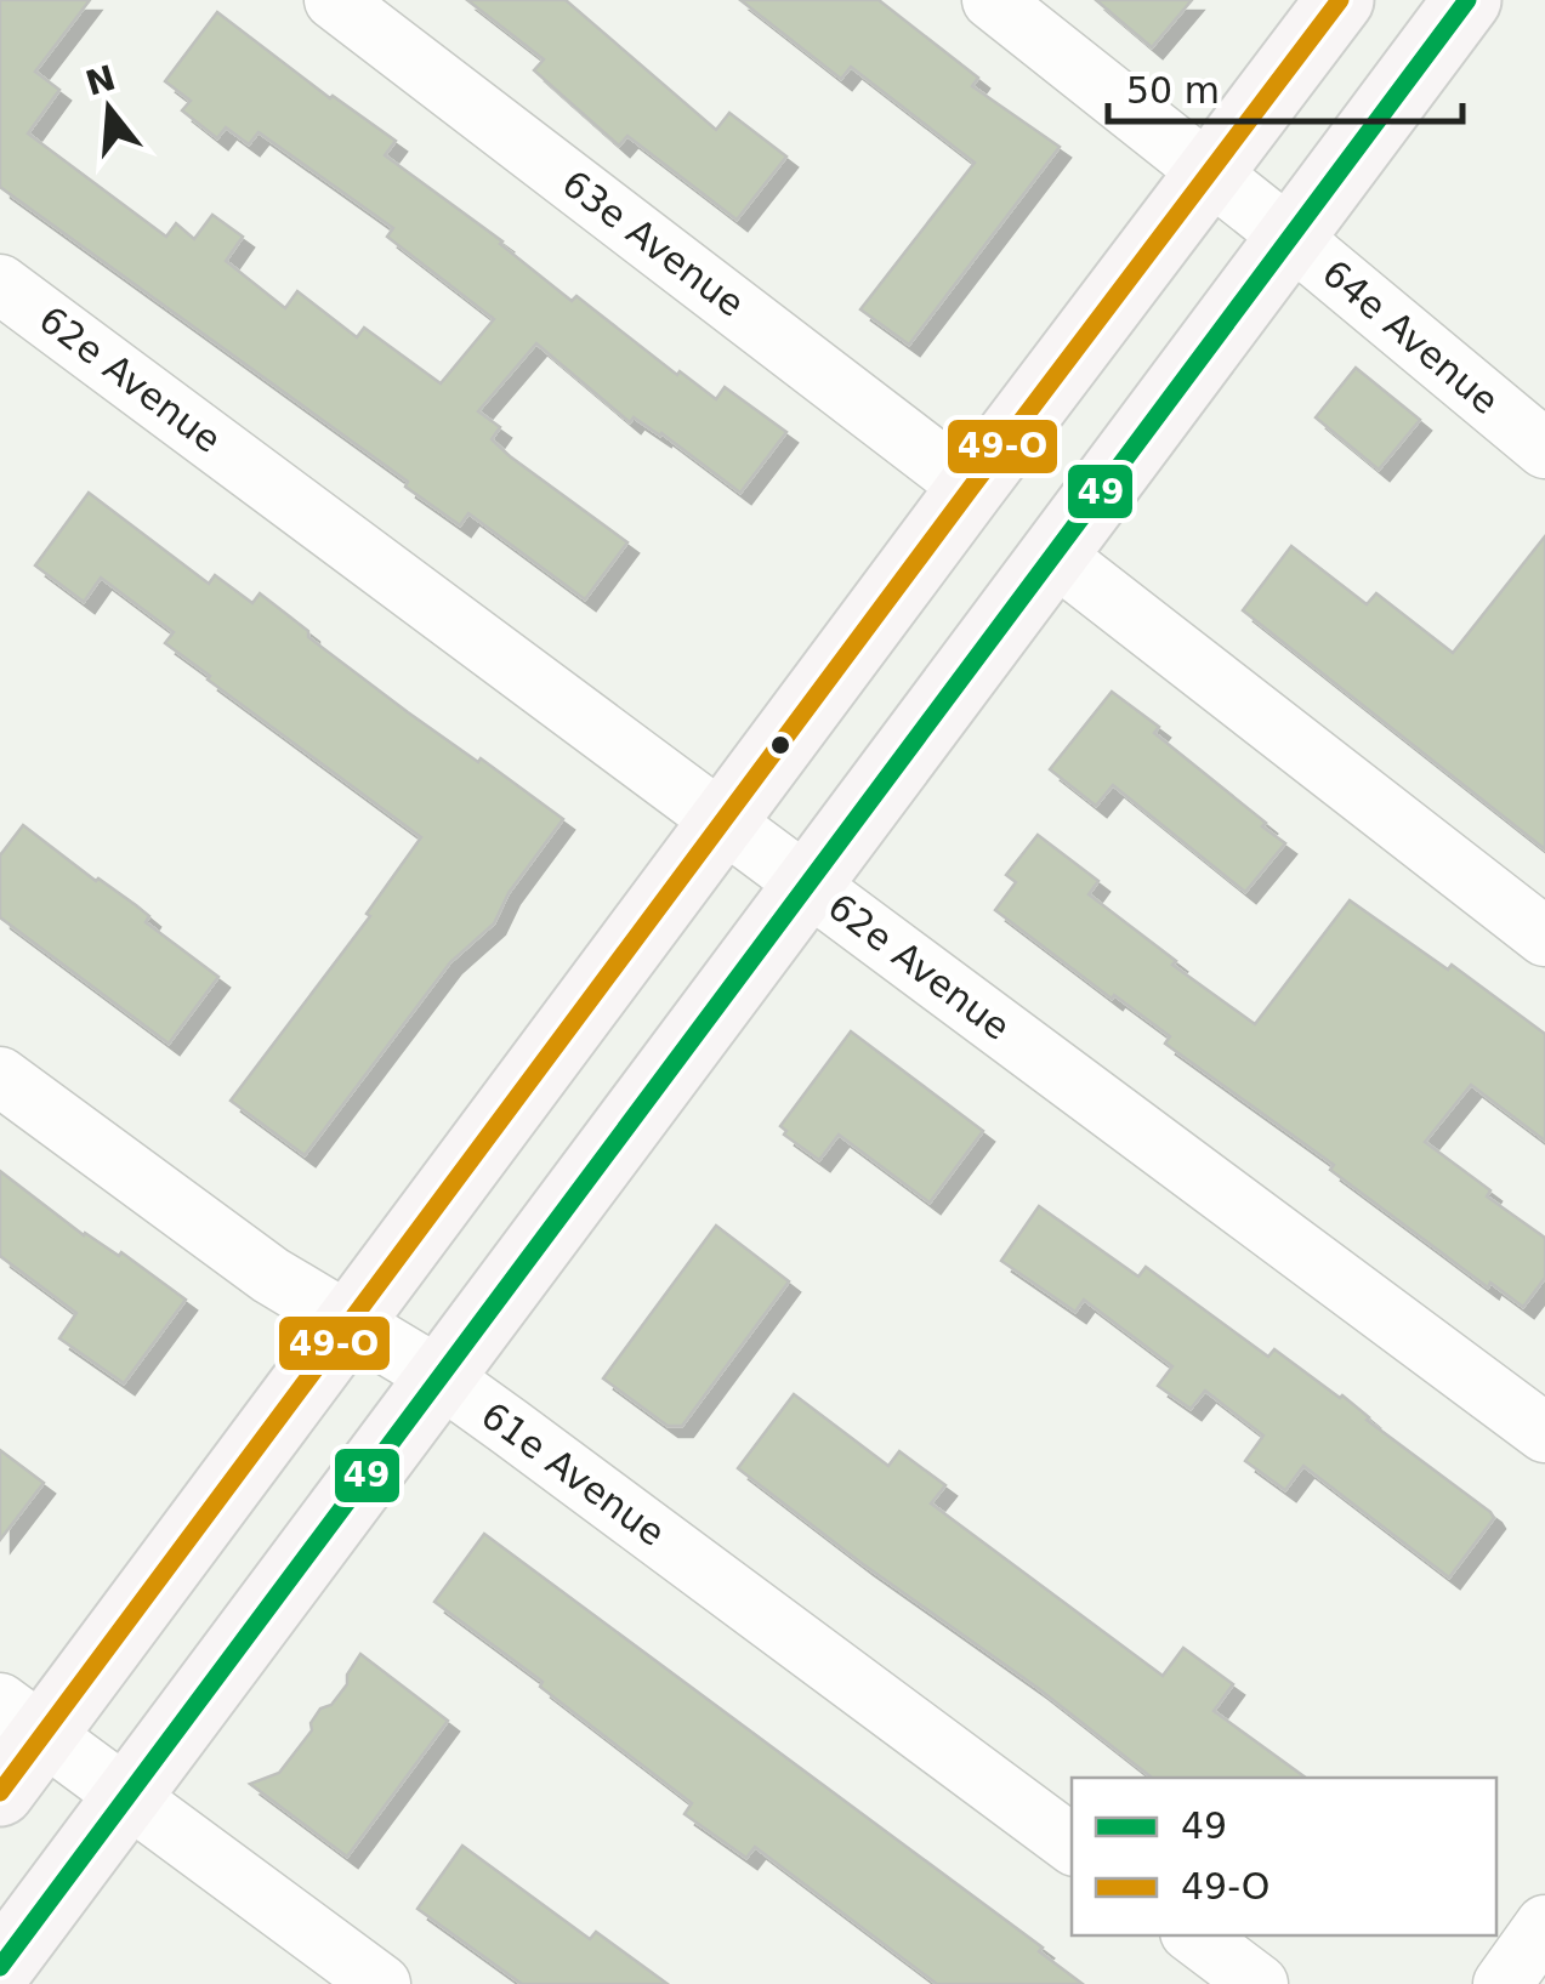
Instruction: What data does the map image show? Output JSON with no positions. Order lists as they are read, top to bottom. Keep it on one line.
{"streets":{"street":["63e Avenue","64e Avenue","62e Avenue","61e Avenue"]},"lines":["transit line 49","transit line 49-O"],"legend":["49","49-O"],"scale_bar":"50 m","north":"top"}
